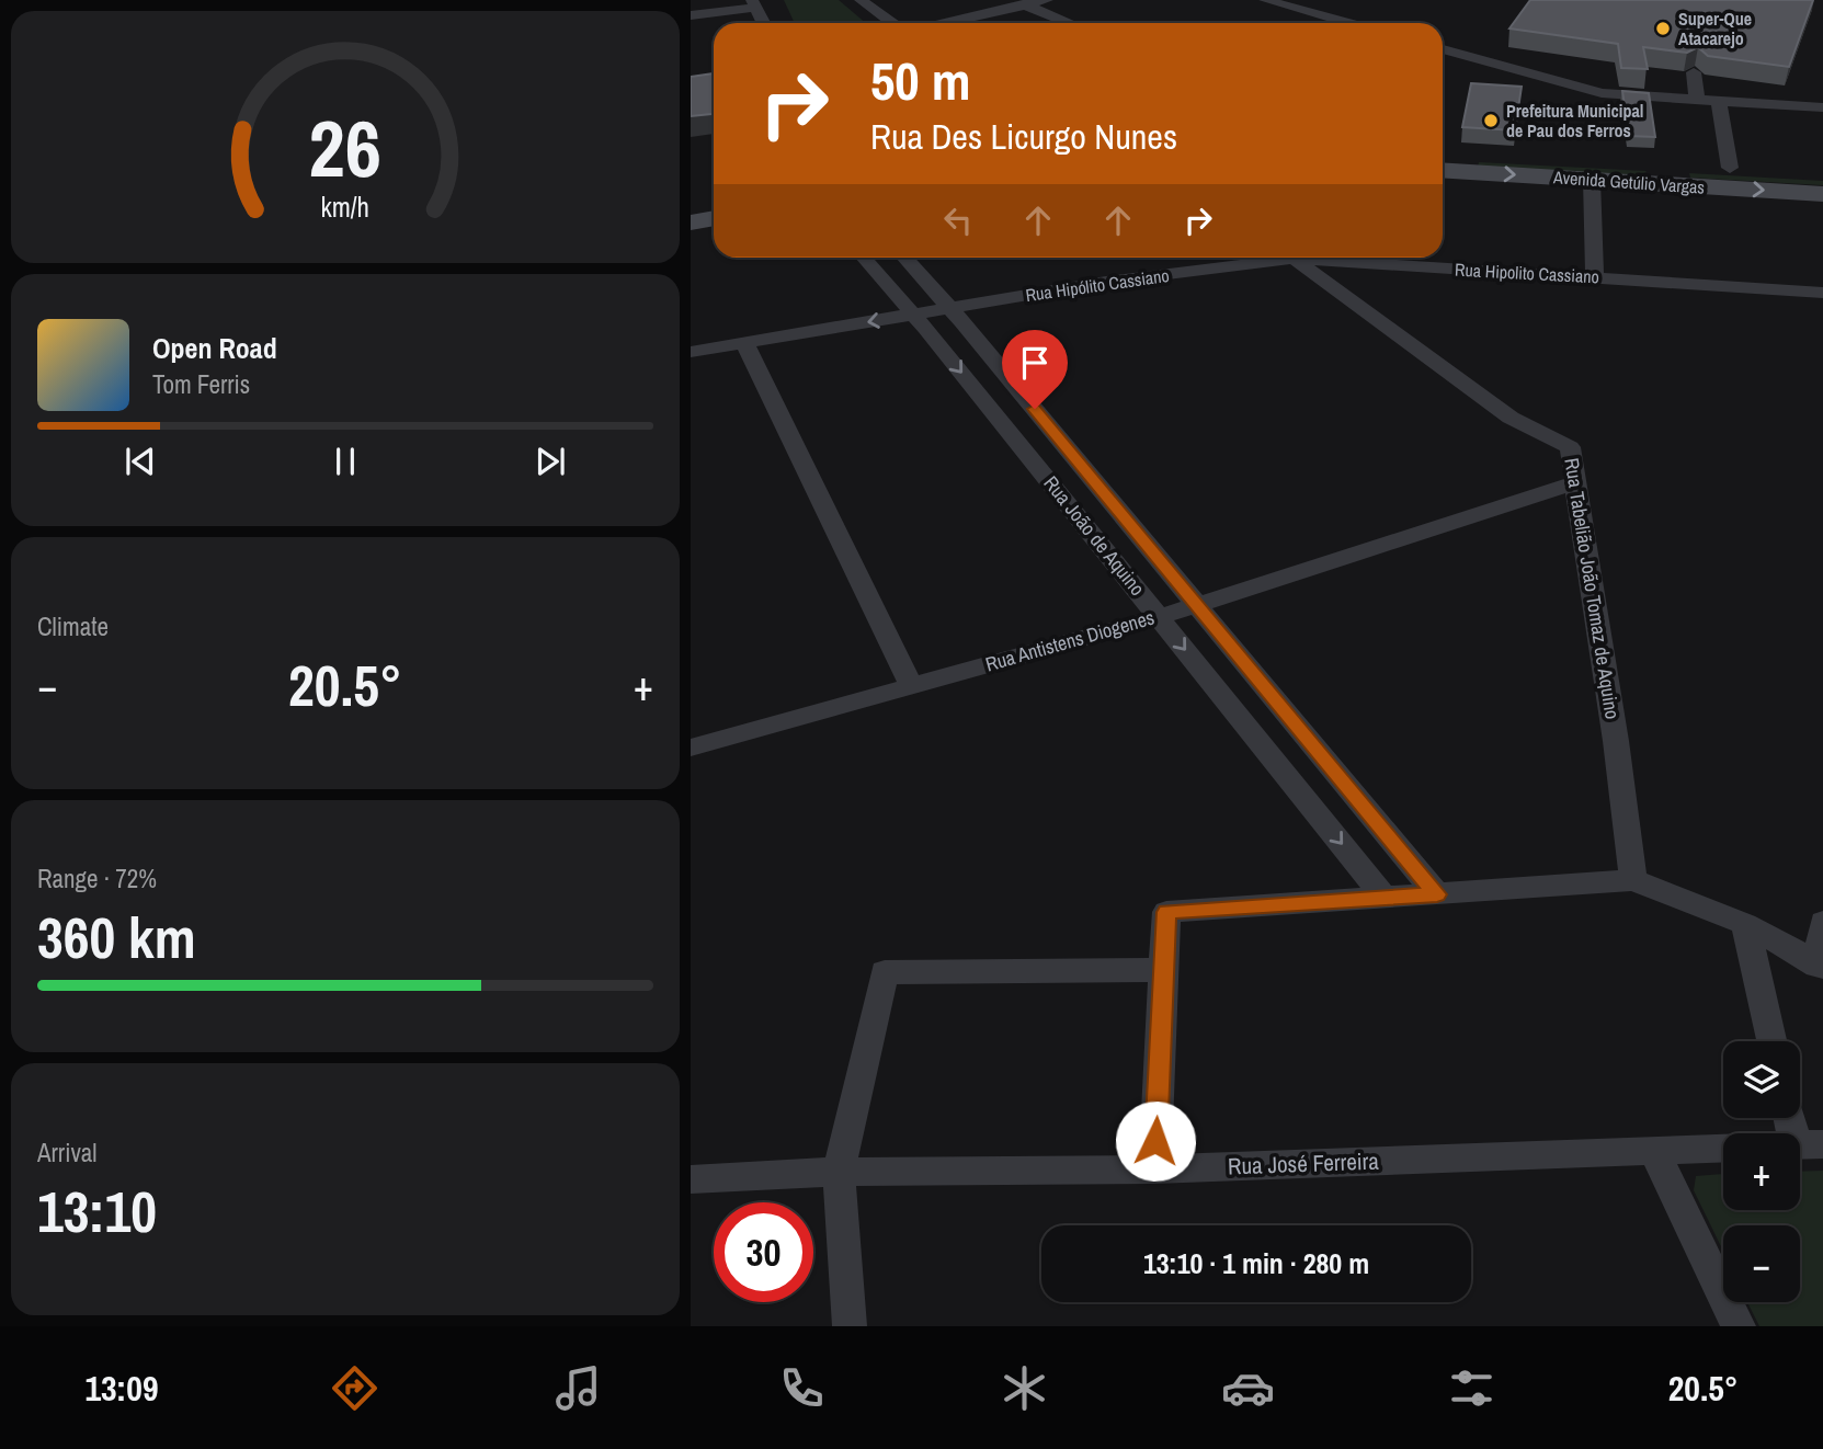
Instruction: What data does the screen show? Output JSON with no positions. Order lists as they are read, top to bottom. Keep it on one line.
{"streets":{"main road":["Avenida Getúlio Vargas"],"street":["Rua Hipolito Cassiano","Rua Hipólito Cassiano","Rua João de Aquino","Rua Tabelião João Tomaz de Aquino","Rua Antistens Diogenes","Rua José Ferreira"]},"crossings":[["Rua Hipolito Cassiano","Rua Hipólito Cassiano"],["Rua Hipolito Cassiano","Rua Tabelião João Tomaz de Aquino"],["Rua Hipólito Cassiano","Rua João de Aquino"],["Rua João de Aquino","Rua Antistens Diogenes"],["Rua Tabelião João Tomaz de Aquino","Rua Antistens Diogenes"]],"places":["Super-Que Atacarejo","Prefeitura Municipal de Pau dos Ferros"],"page":{"turn":["50 m","Rua Des Licurgo Nunes"],"song":["Open Road","Tom Ferris"],"tile":["Climate",["Range · 72%","360 km"],["Arrival","13:10"]],"heat":["−","20.5°","+"],"map_buttons":["+","−"],"limit":"30","trip":"13:10 · 1 min · 280 m","tabs":["13:09","20.5°"],"gauge":["26","km/h"]}}
